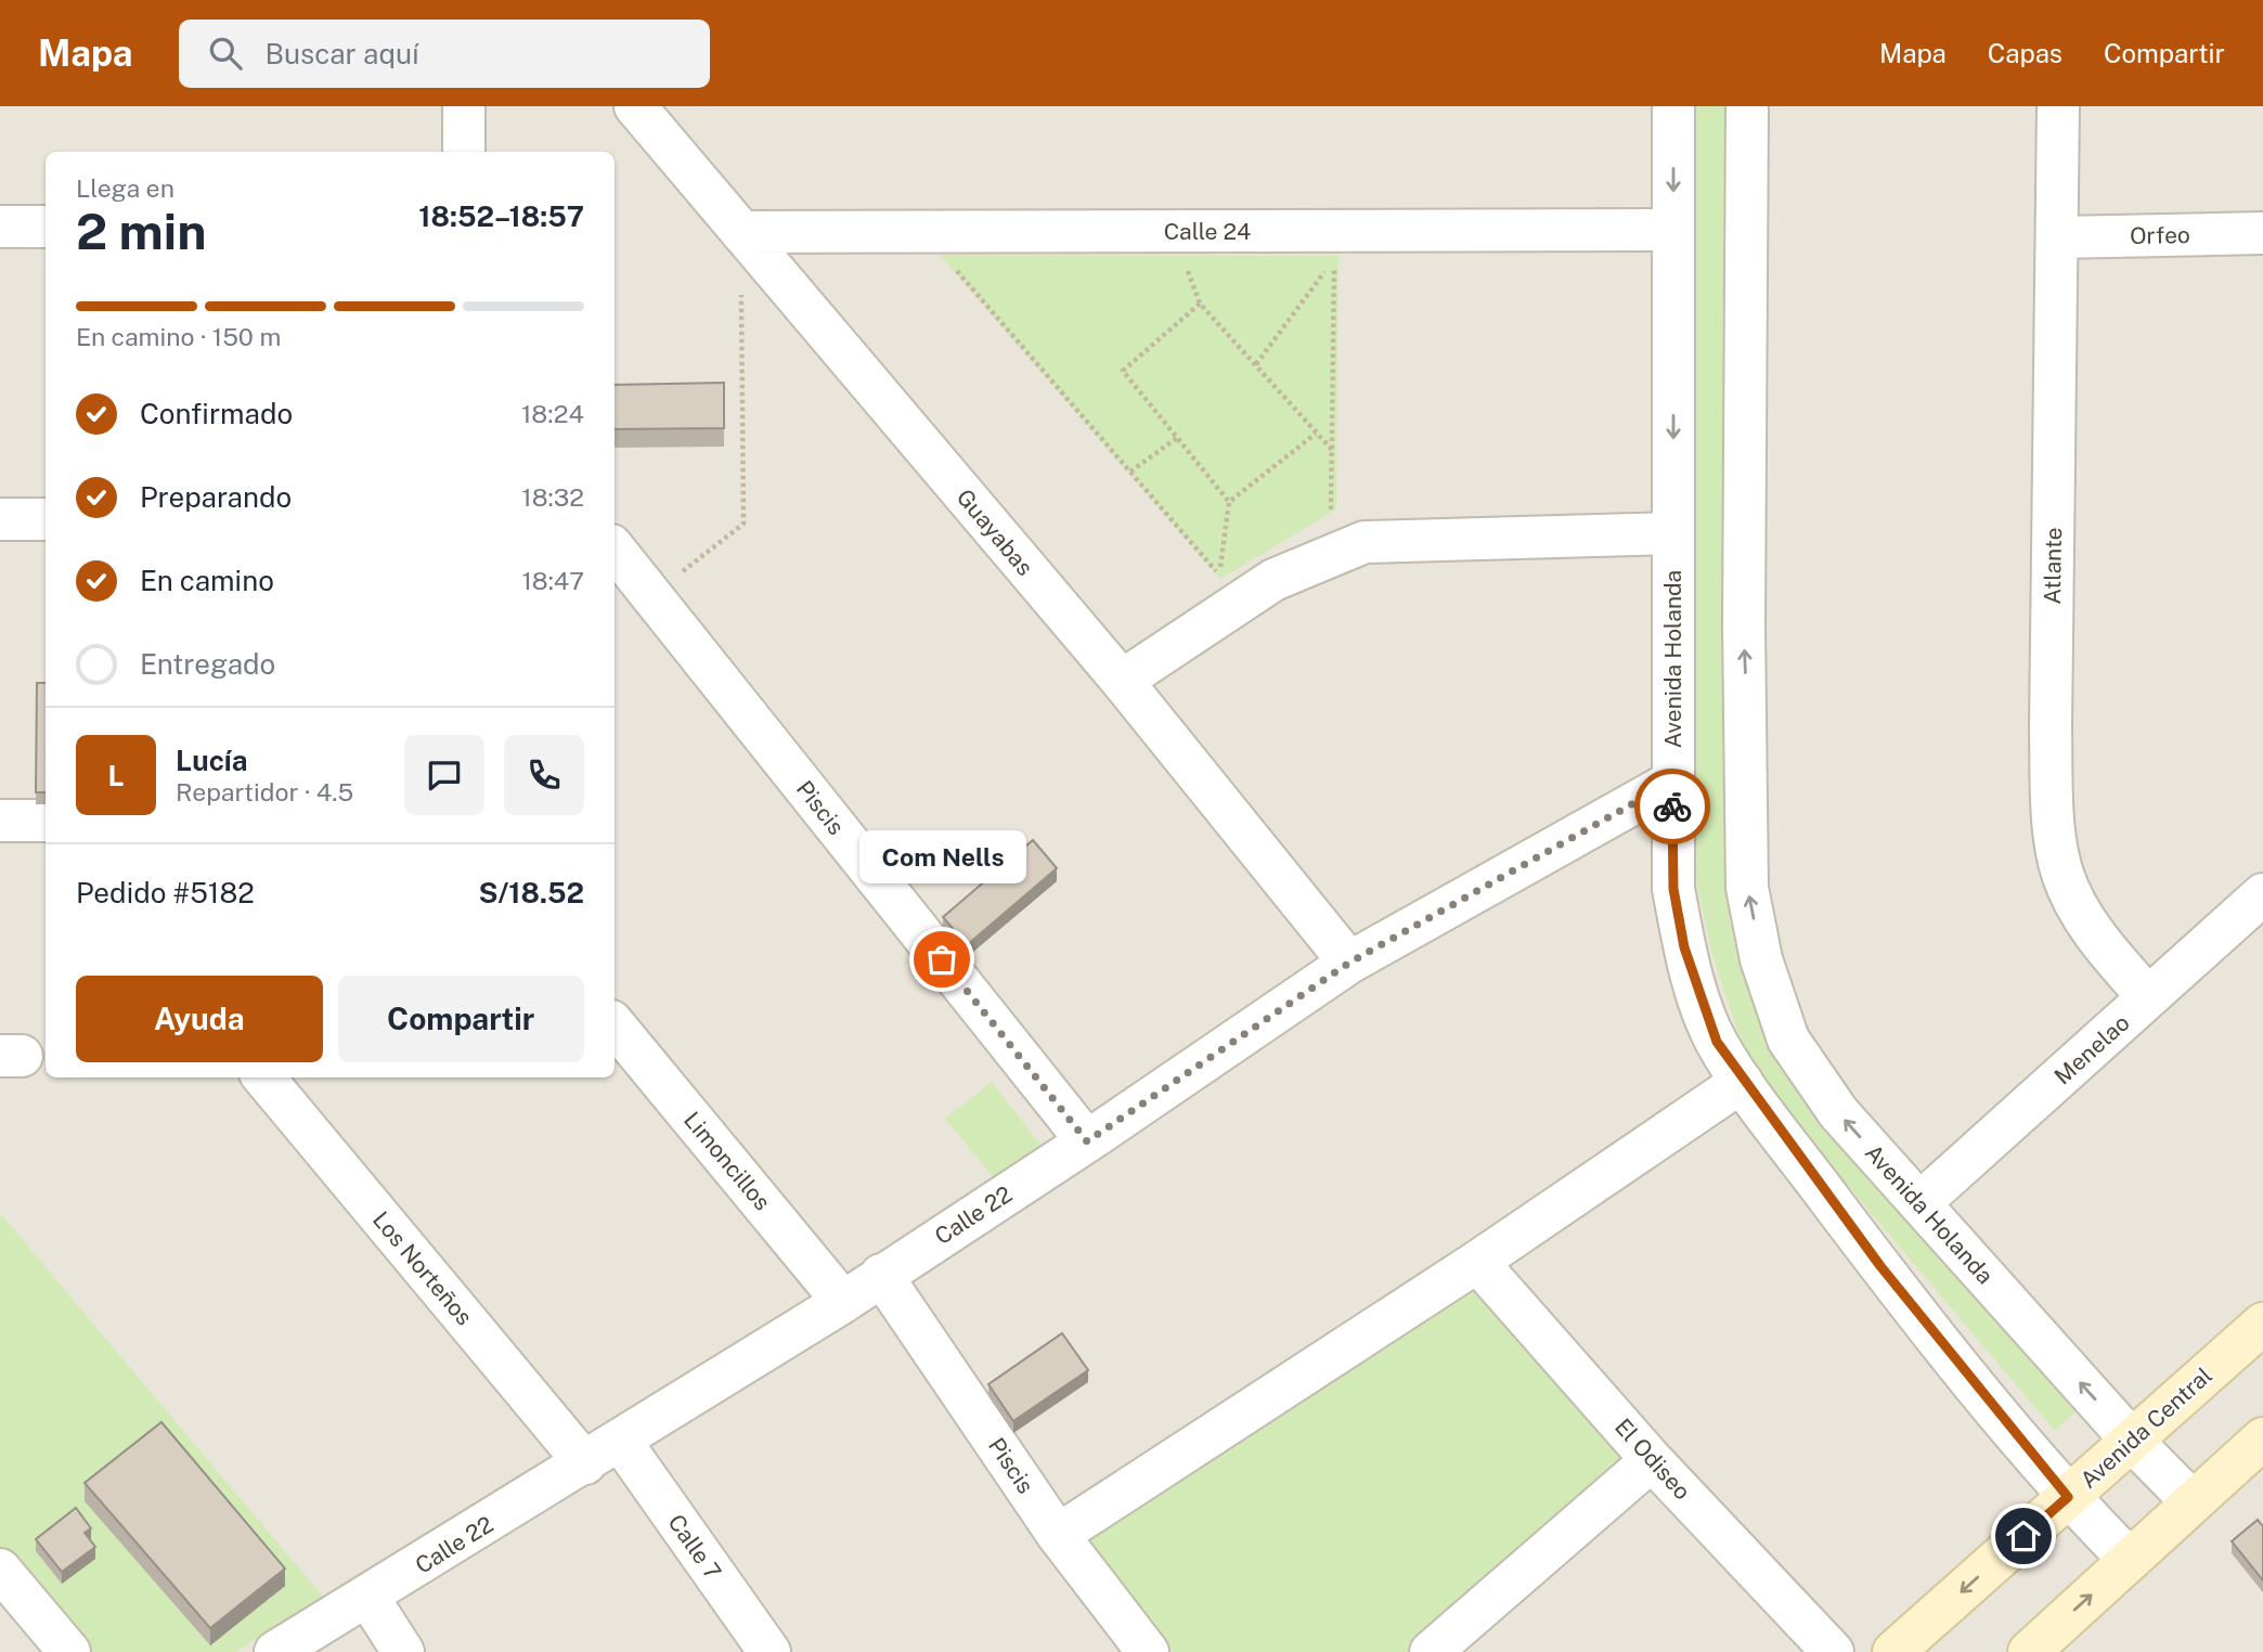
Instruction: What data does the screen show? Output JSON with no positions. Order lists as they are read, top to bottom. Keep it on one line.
{"streets":{"main road":["Avenida Central"],"street":["Calle 24","Orfeo","Guayabas","Atlante","Avenida Holanda","Piscis","Menelao","Limoncillos","Calle 22","Los Norteños","El Odiseo","Calle 7"]},"crossings":[["Calle 24","Guayabas"],["Calle 24","Avenida Holanda"],["Orfeo","Atlante"],["Guayabas","Calle 22"],["Atlante","Menelao"],["Avenida Holanda","Menelao"],["Avenida Holanda","Calle 22"],["Avenida Holanda","Avenida Central"],["Piscis","Calle 22"],["Limoncillos","Calle 22"],["Calle 22","Los Norteños"],["Calle 22","Calle 7"]],"places":["Com Nells"],"page":{"header":"Mapa","search":"Buscar aquí","nav":["Mapa","Capas","Compartir"],"heading":["2 min","Llega en","18:52–18:57"],"panel":["Lucía","Repartidor · 4.5","Pedido #5182","S/18.52"],"bar":"En camino · 150 m","list":[["Confirmado","18:24"],["Preparando","18:32"],["En camino","18:47"],"Entregado"],"round":"L","bubble":"Com Nells","buttons":["Ayuda","Compartir"]}}
